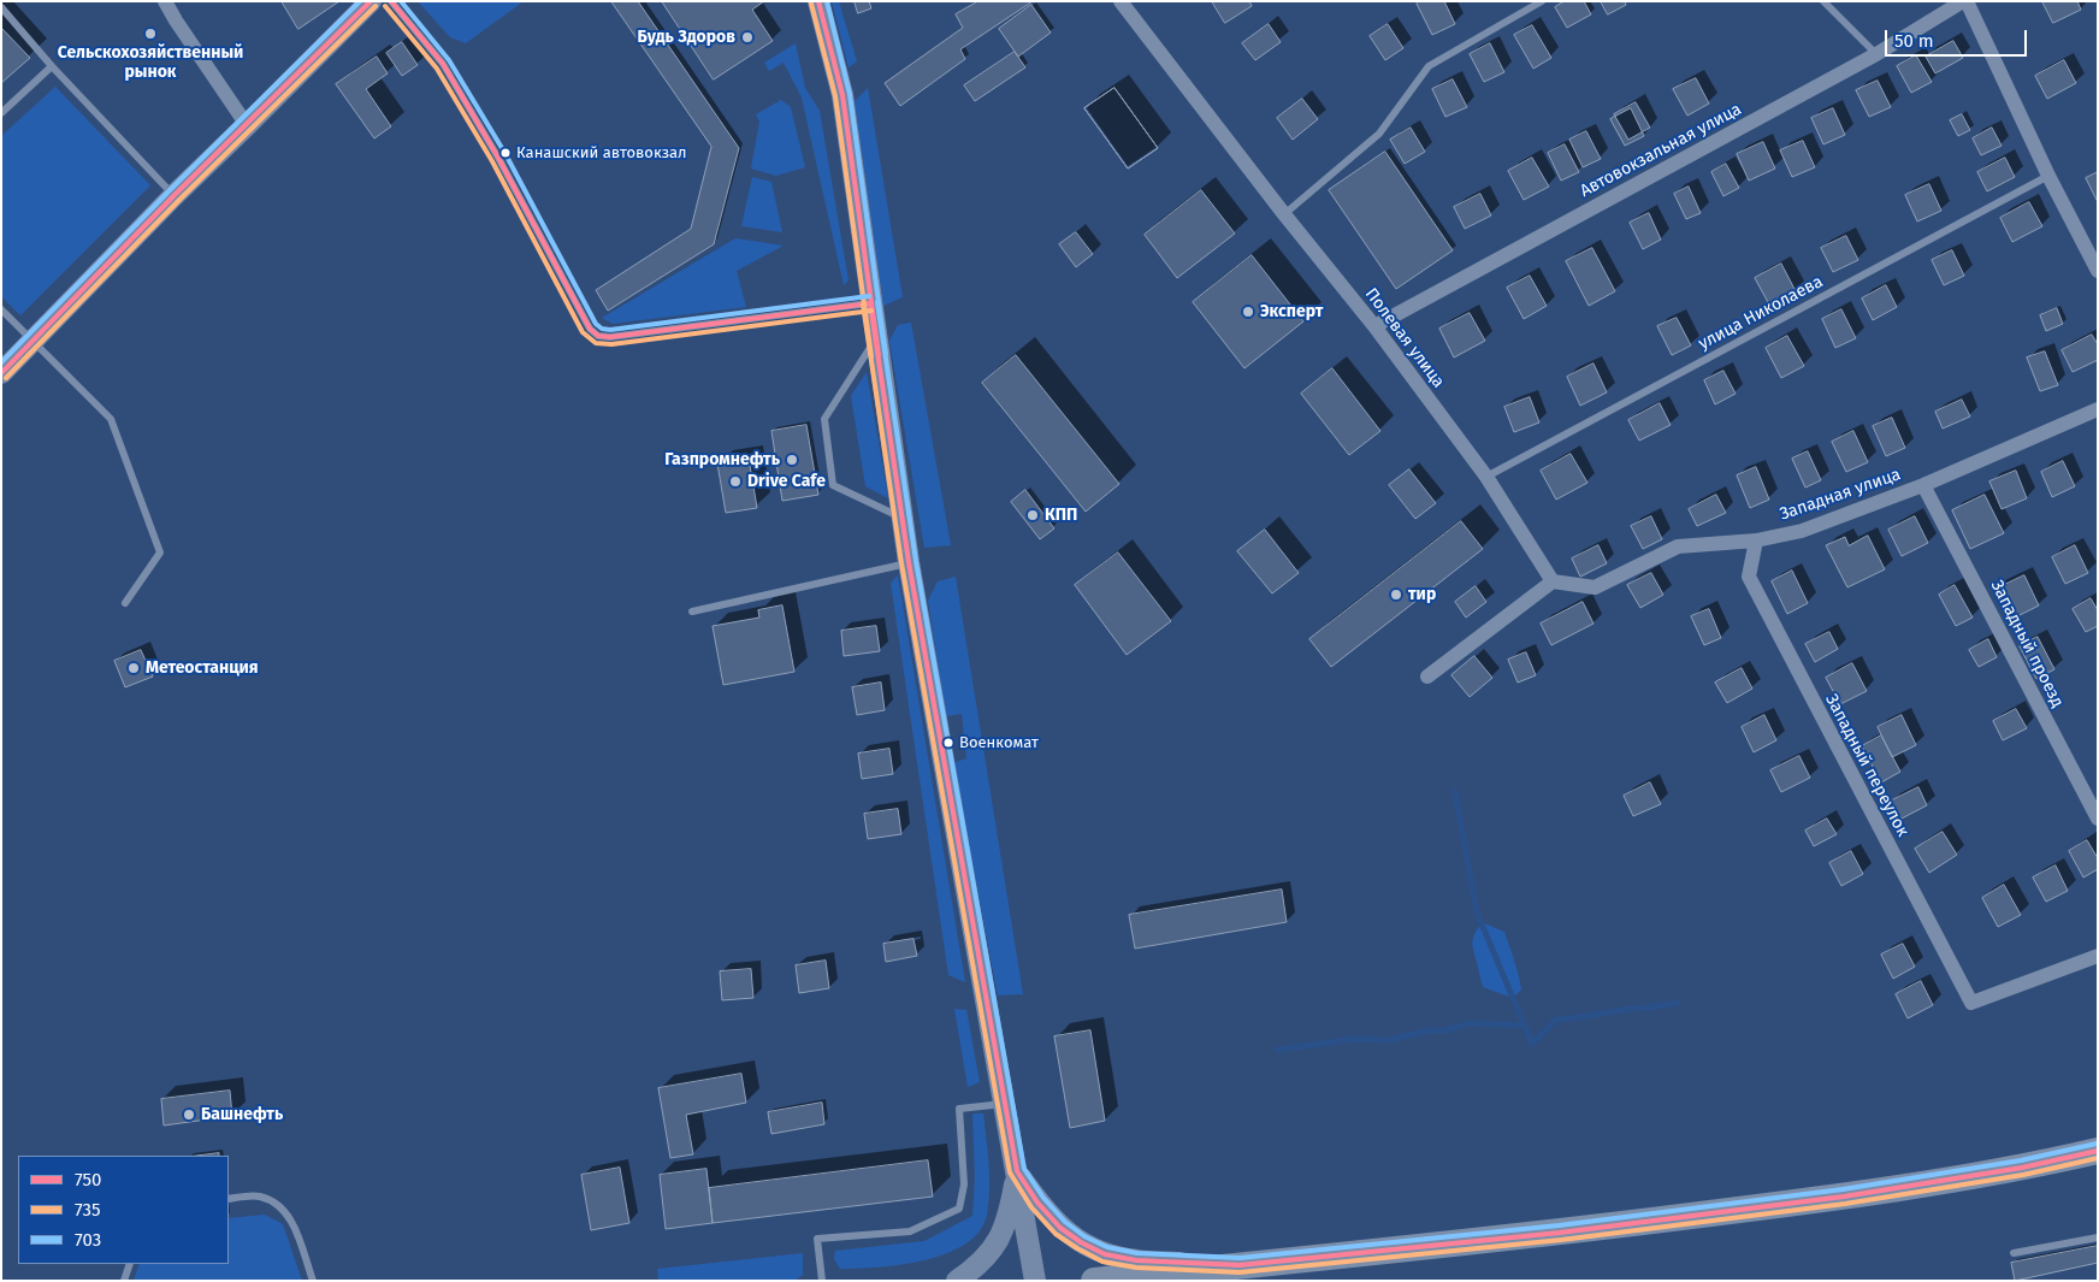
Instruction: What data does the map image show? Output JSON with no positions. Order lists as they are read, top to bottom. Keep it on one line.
{"streets":{"street":["Автовокзальная улица","Полевая улица","Западная улица","Западный проезд","Западный переулок"],"lane":["улица Николаева"]},"crossings":[["Автовокзальная улица","Полевая улица"],["улица Николаева","Полевая улица"],["Полевая улица","Западная улица"],["Западная улица","Западный проезд"],["Западная улица","Западный переулок"]],"places":["Сельскохозяйственный рынок","Будь Здоров","Канашский автовокзал","Эксперт","Газпромнефть","Drive Cafe","КПП","тир","Метеостанция","Военкомат","Башнефть"],"lines":["transit line 750","transit line 703","transit line 735"],"legend":["750","735","703"],"scale_bar":"50 m"}
